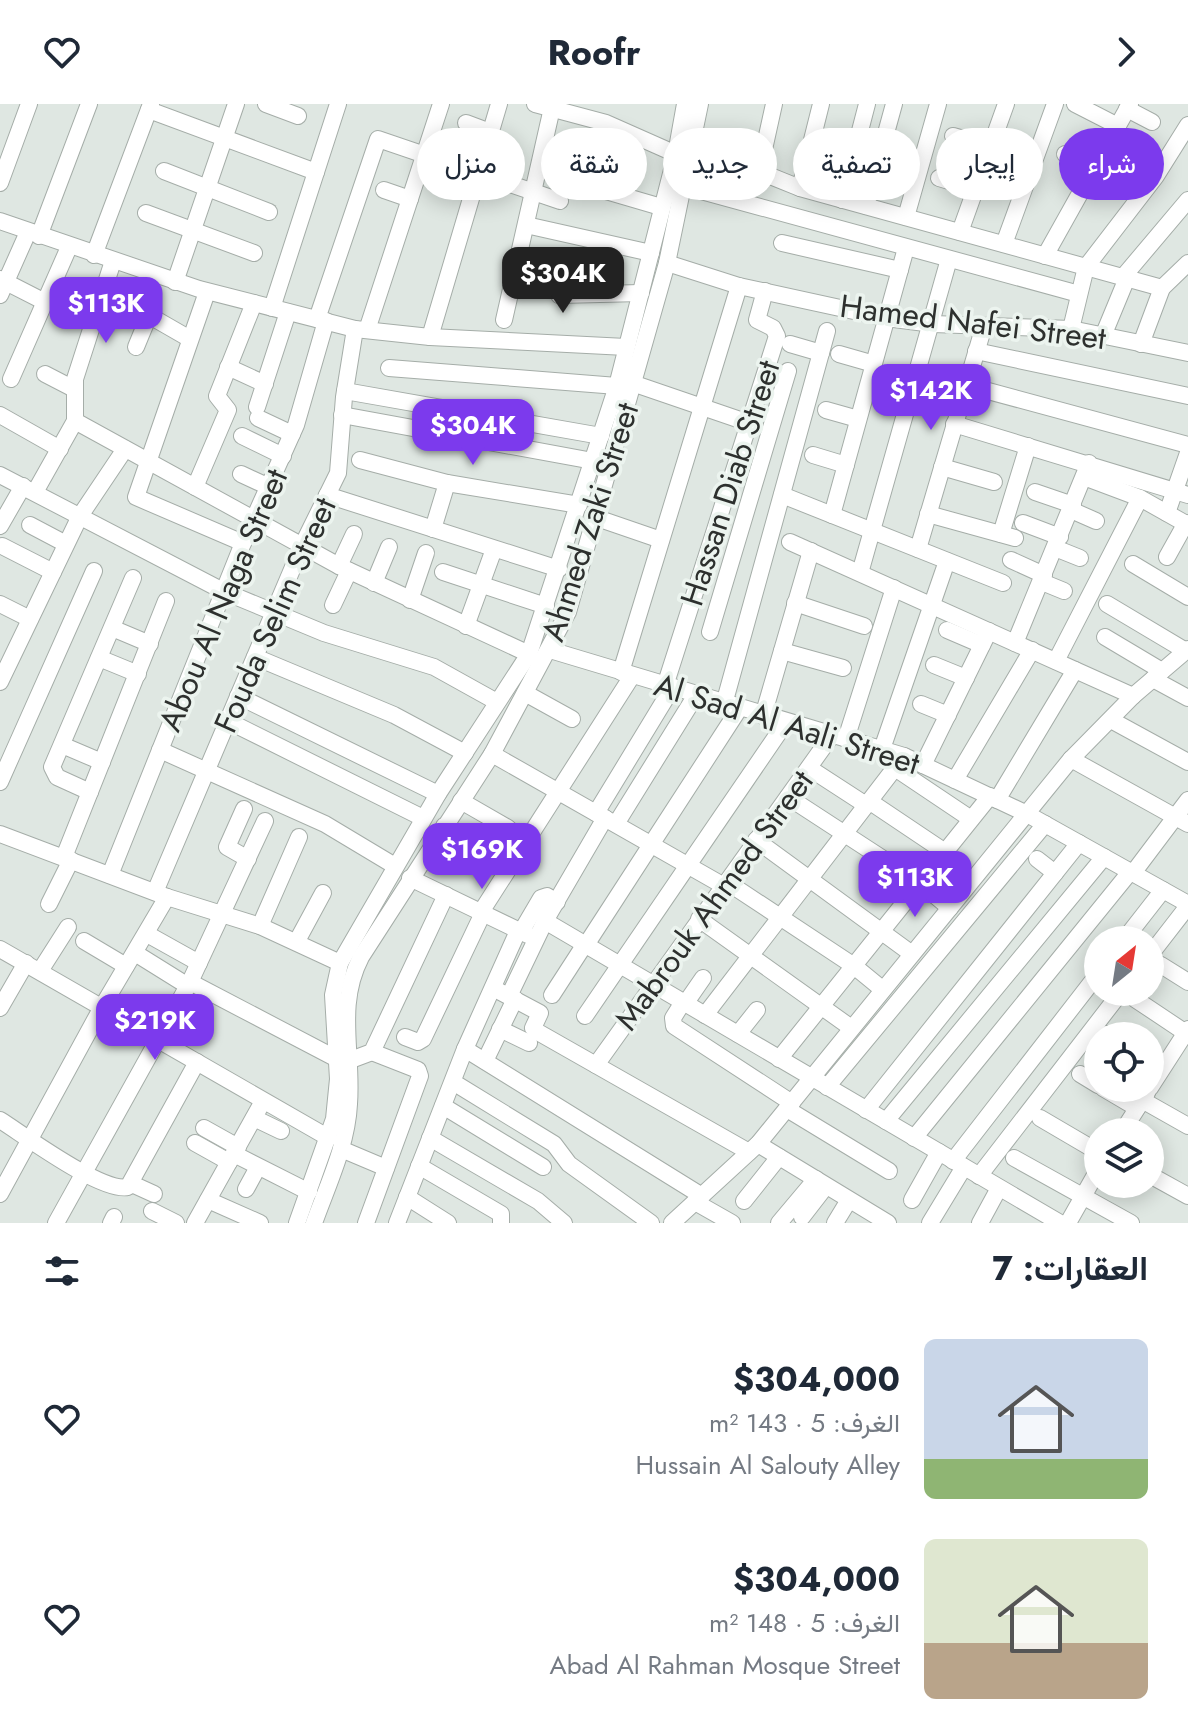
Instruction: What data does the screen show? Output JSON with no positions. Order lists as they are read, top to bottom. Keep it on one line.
{"streets":{"street":["Hamed Nafei Street","Hassan Diab Street","Ahmed Zaki Street","Abou Al Naga Street","Fouda Selim Street","Al Sad Al Aali Street","Mabrouk Ahmed Street"]},"crossings":[["Hamed Nafei Street","Hassan Diab Street"],["Hamed Nafei Street","Ahmed Zaki Street"],["Hassan Diab Street","Al Sad Al Aali Street"],["Ahmed Zaki Street","Al Sad Al Aali Street"],["Al Sad Al Aali Street","Mabrouk Ahmed Street"]],"north":"top right","page":{"header":"Roofr","chip":["شراء","إيجار","تصفية","جديد","شقة","منزل"],"price":["$304K","$113K","$142K","$304K","$169K","$113K","$219K"],"heading":"العقارات: 7","list":[{"name":"$304,000","note":"الغرف: 5 · 143 m² · Hussain Al Salouty Alley"},{"name":"$304,000","note":"الغرف: 5 · 148 m² · Abad Al Rahman Mosque Street"}]}}
